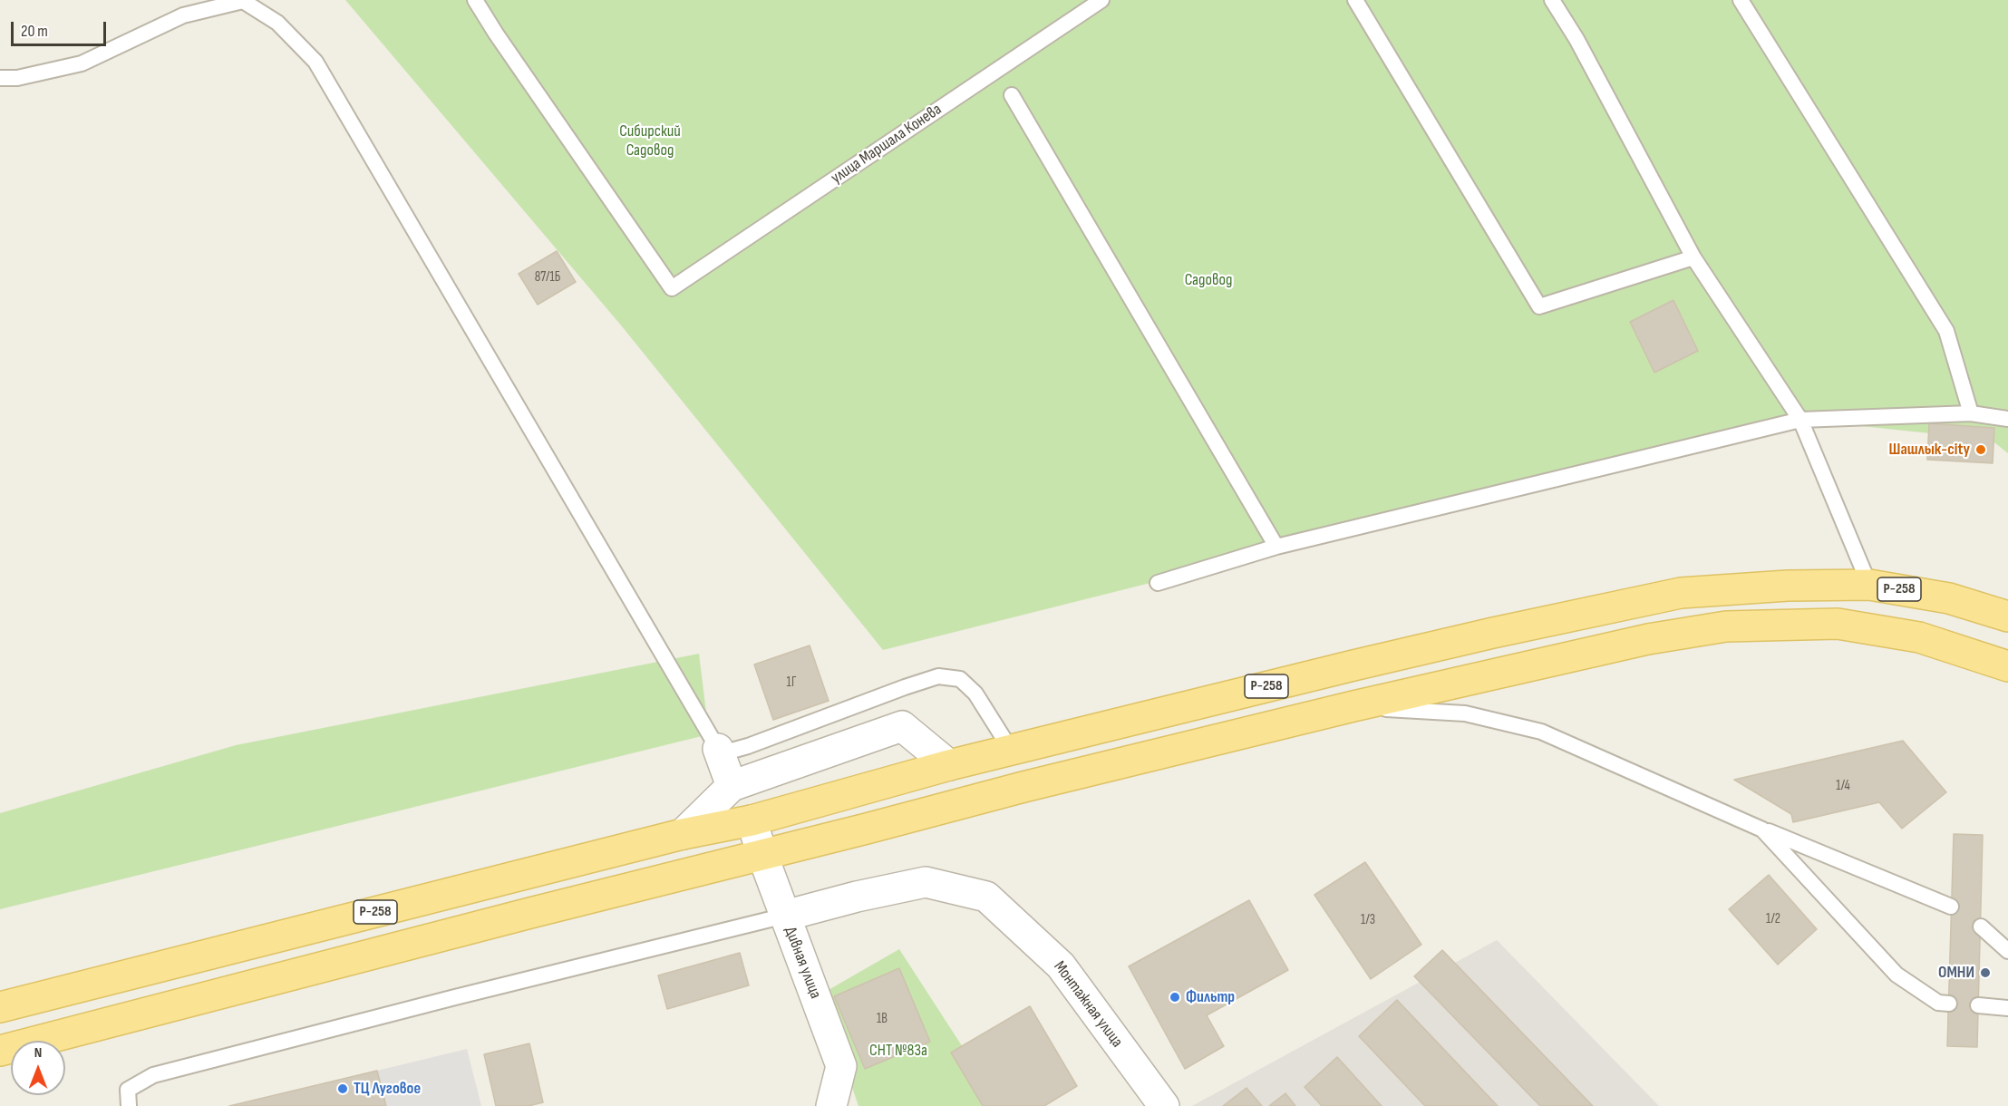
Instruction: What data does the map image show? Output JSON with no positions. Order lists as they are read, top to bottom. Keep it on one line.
{"streets":{"main road":["Р-258"],"street":["Дивная улица","Монтажная улица"],"lane":["улица Маршала Конева"]},"crossings":[["Р-258","Дивная улица"],["Дивная улица","Монтажная улица"]],"parks":["Сибирский Садовод","Садовод","СНТ №83а"],"places":["Шашлык-city","ОМНИ","Фильтр","ТЦ Луговое"],"house_numbers":["87/1Б","1Г","1/4","1/2","1/3","1В"],"scale_bar":"20 m","north":"top"}
